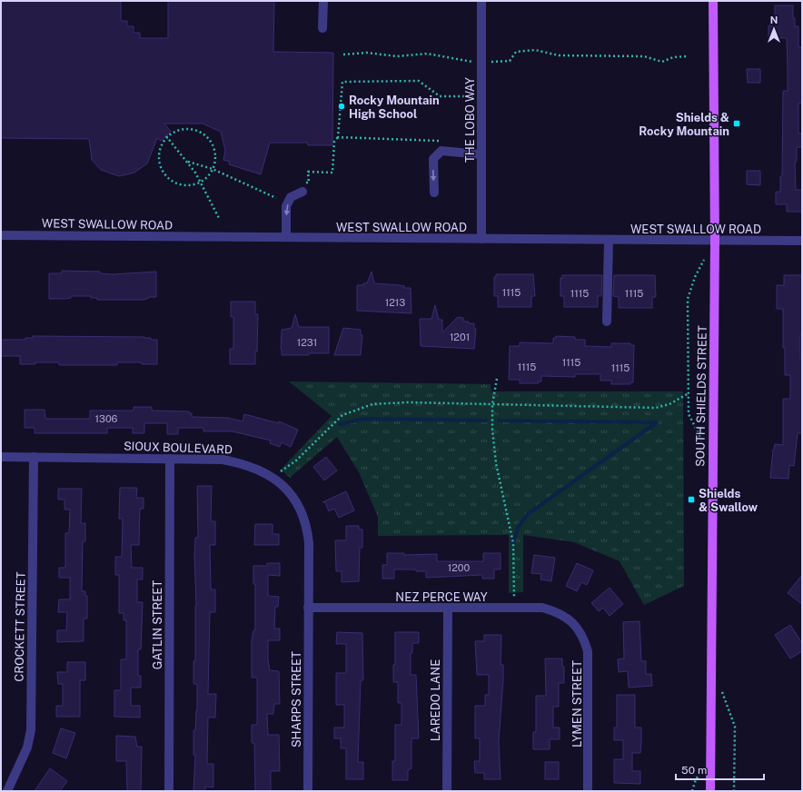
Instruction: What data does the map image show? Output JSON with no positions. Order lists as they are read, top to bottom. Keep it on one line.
{"streets":{"main road":["SOUTH SHIELDS STREET"],"street":["THE LOBO WAY","WEST SWALLOW ROAD","SIOUX BOULEVARD","NEZ PERCE WAY","GATLIN STREET","CROCKETT STREET","SHARPS STREET","LAREDO LANE","LYMEN STREET"]},"crossings":[["THE LOBO WAY","WEST SWALLOW ROAD"],["WEST SWALLOW ROAD","SOUTH SHIELDS STREET"],["SIOUX BOULEVARD","NEZ PERCE WAY"],["SIOUX BOULEVARD","GATLIN STREET"],["SIOUX BOULEVARD","CROCKETT STREET"],["SIOUX BOULEVARD","SHARPS STREET"],["NEZ PERCE WAY","SHARPS STREET"],["NEZ PERCE WAY","LAREDO LANE"],["NEZ PERCE WAY","LYMEN STREET"]],"places":{"other":["Rocky Mountain High School"],"transit":["Shields & Rocky Mountain","Shields & Swallow"]},"house_numbers":["1115","1115","1115","1213","1201","1231","1115","1115","1115","1306","1200"],"scale_bar":"50 m","north":"top"}
